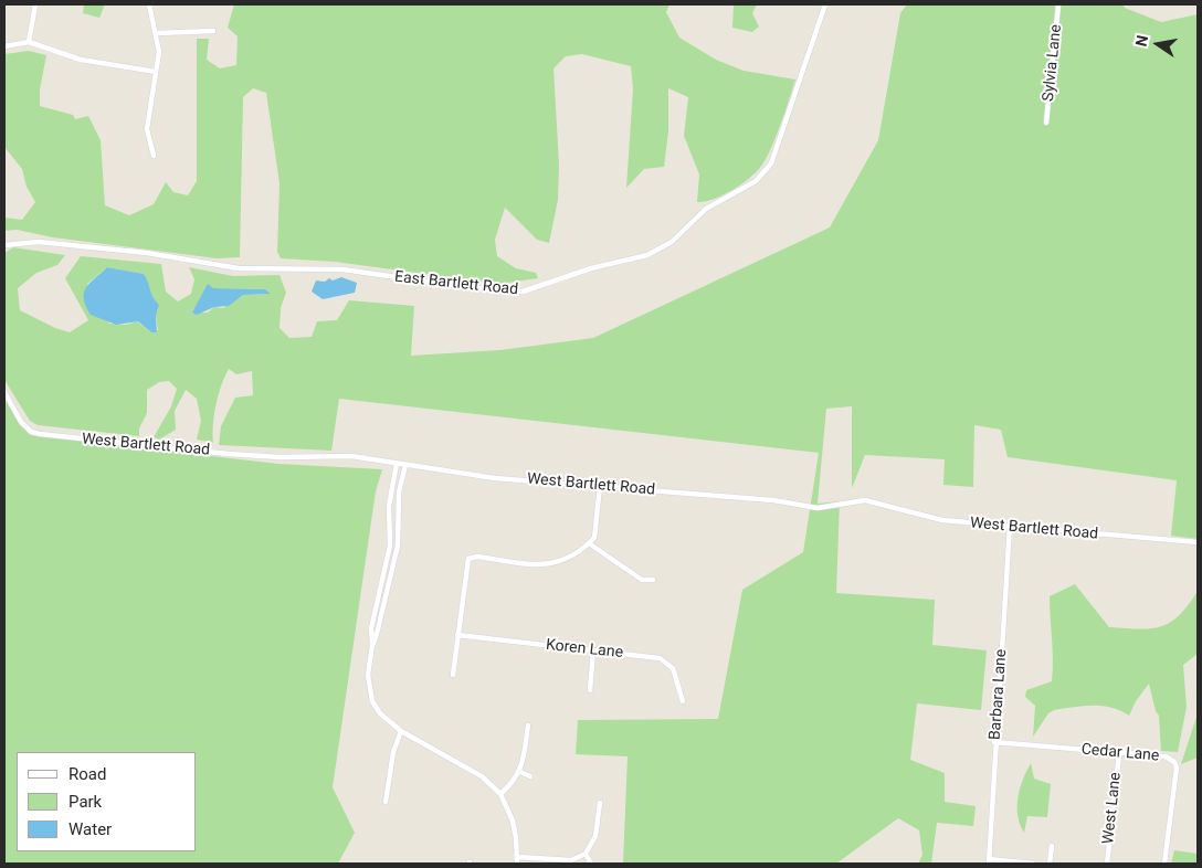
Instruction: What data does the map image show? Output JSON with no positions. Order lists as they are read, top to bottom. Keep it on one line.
{"streets":{"street":["Sylvia Lane","East Bartlett Road","West Bartlett Road","Koren Lane","Barbara Lane","Cedar Lane","West Lane"]},"crossings":[["West Bartlett Road","Barbara Lane"],["Barbara Lane","Cedar Lane"],["Cedar Lane","West Lane"]],"legend":["Road","Park","Water"],"north":"left"}
